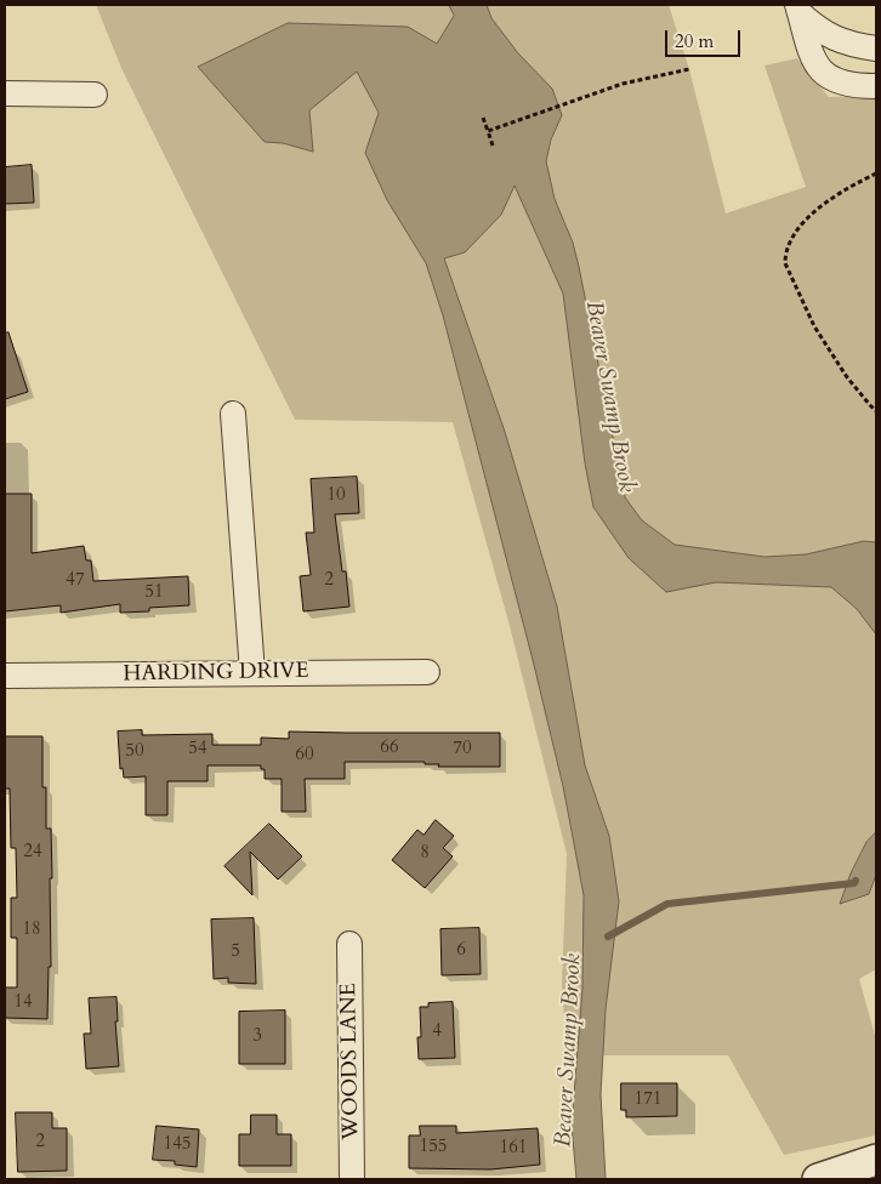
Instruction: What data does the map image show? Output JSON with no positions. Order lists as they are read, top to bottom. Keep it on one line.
{"streets":{"street":["HARDING DRIVE","WOODS LANE"]},"water":["Beaver Swamp Brook"],"house_numbers":["10","47","2","51","66","54","70","50","60","24","8","18","6","5","14","4","3","171","2","145","155","161"],"scale_bar":"20 m"}
